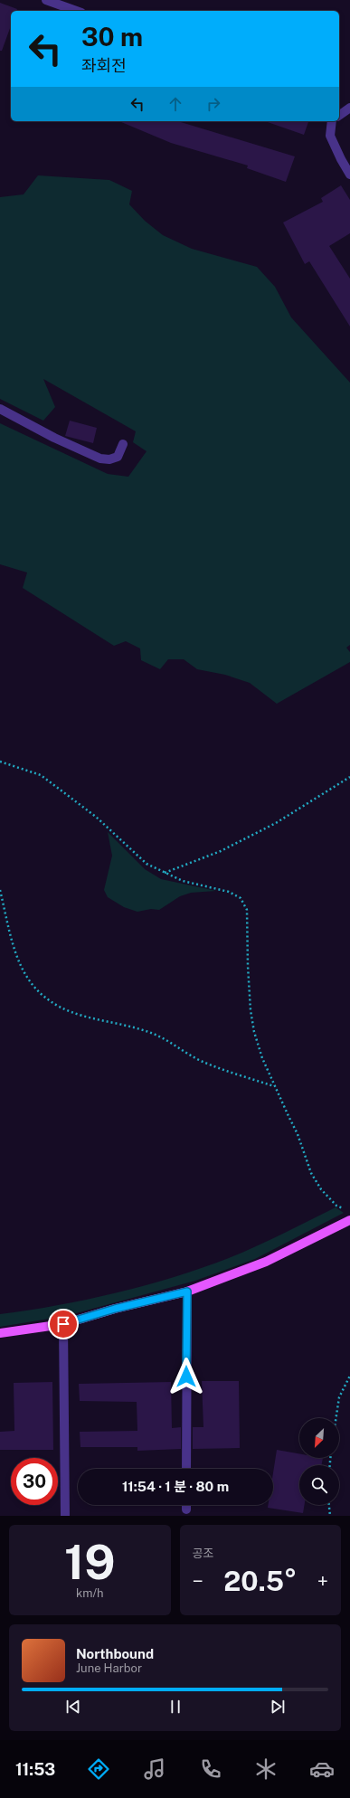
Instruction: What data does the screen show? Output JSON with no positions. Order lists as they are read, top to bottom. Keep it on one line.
{"north":"bottom left","page":{"turn":["30 m","좌회전"],"limit":"30","trip":"11:54 · 1 분 · 80 m","tile":[["19","km/h"],"공조"],"heat":["−","20.5°","+"],"song":["Northbound","June Harbor"],"tabs":"11:53"}}
